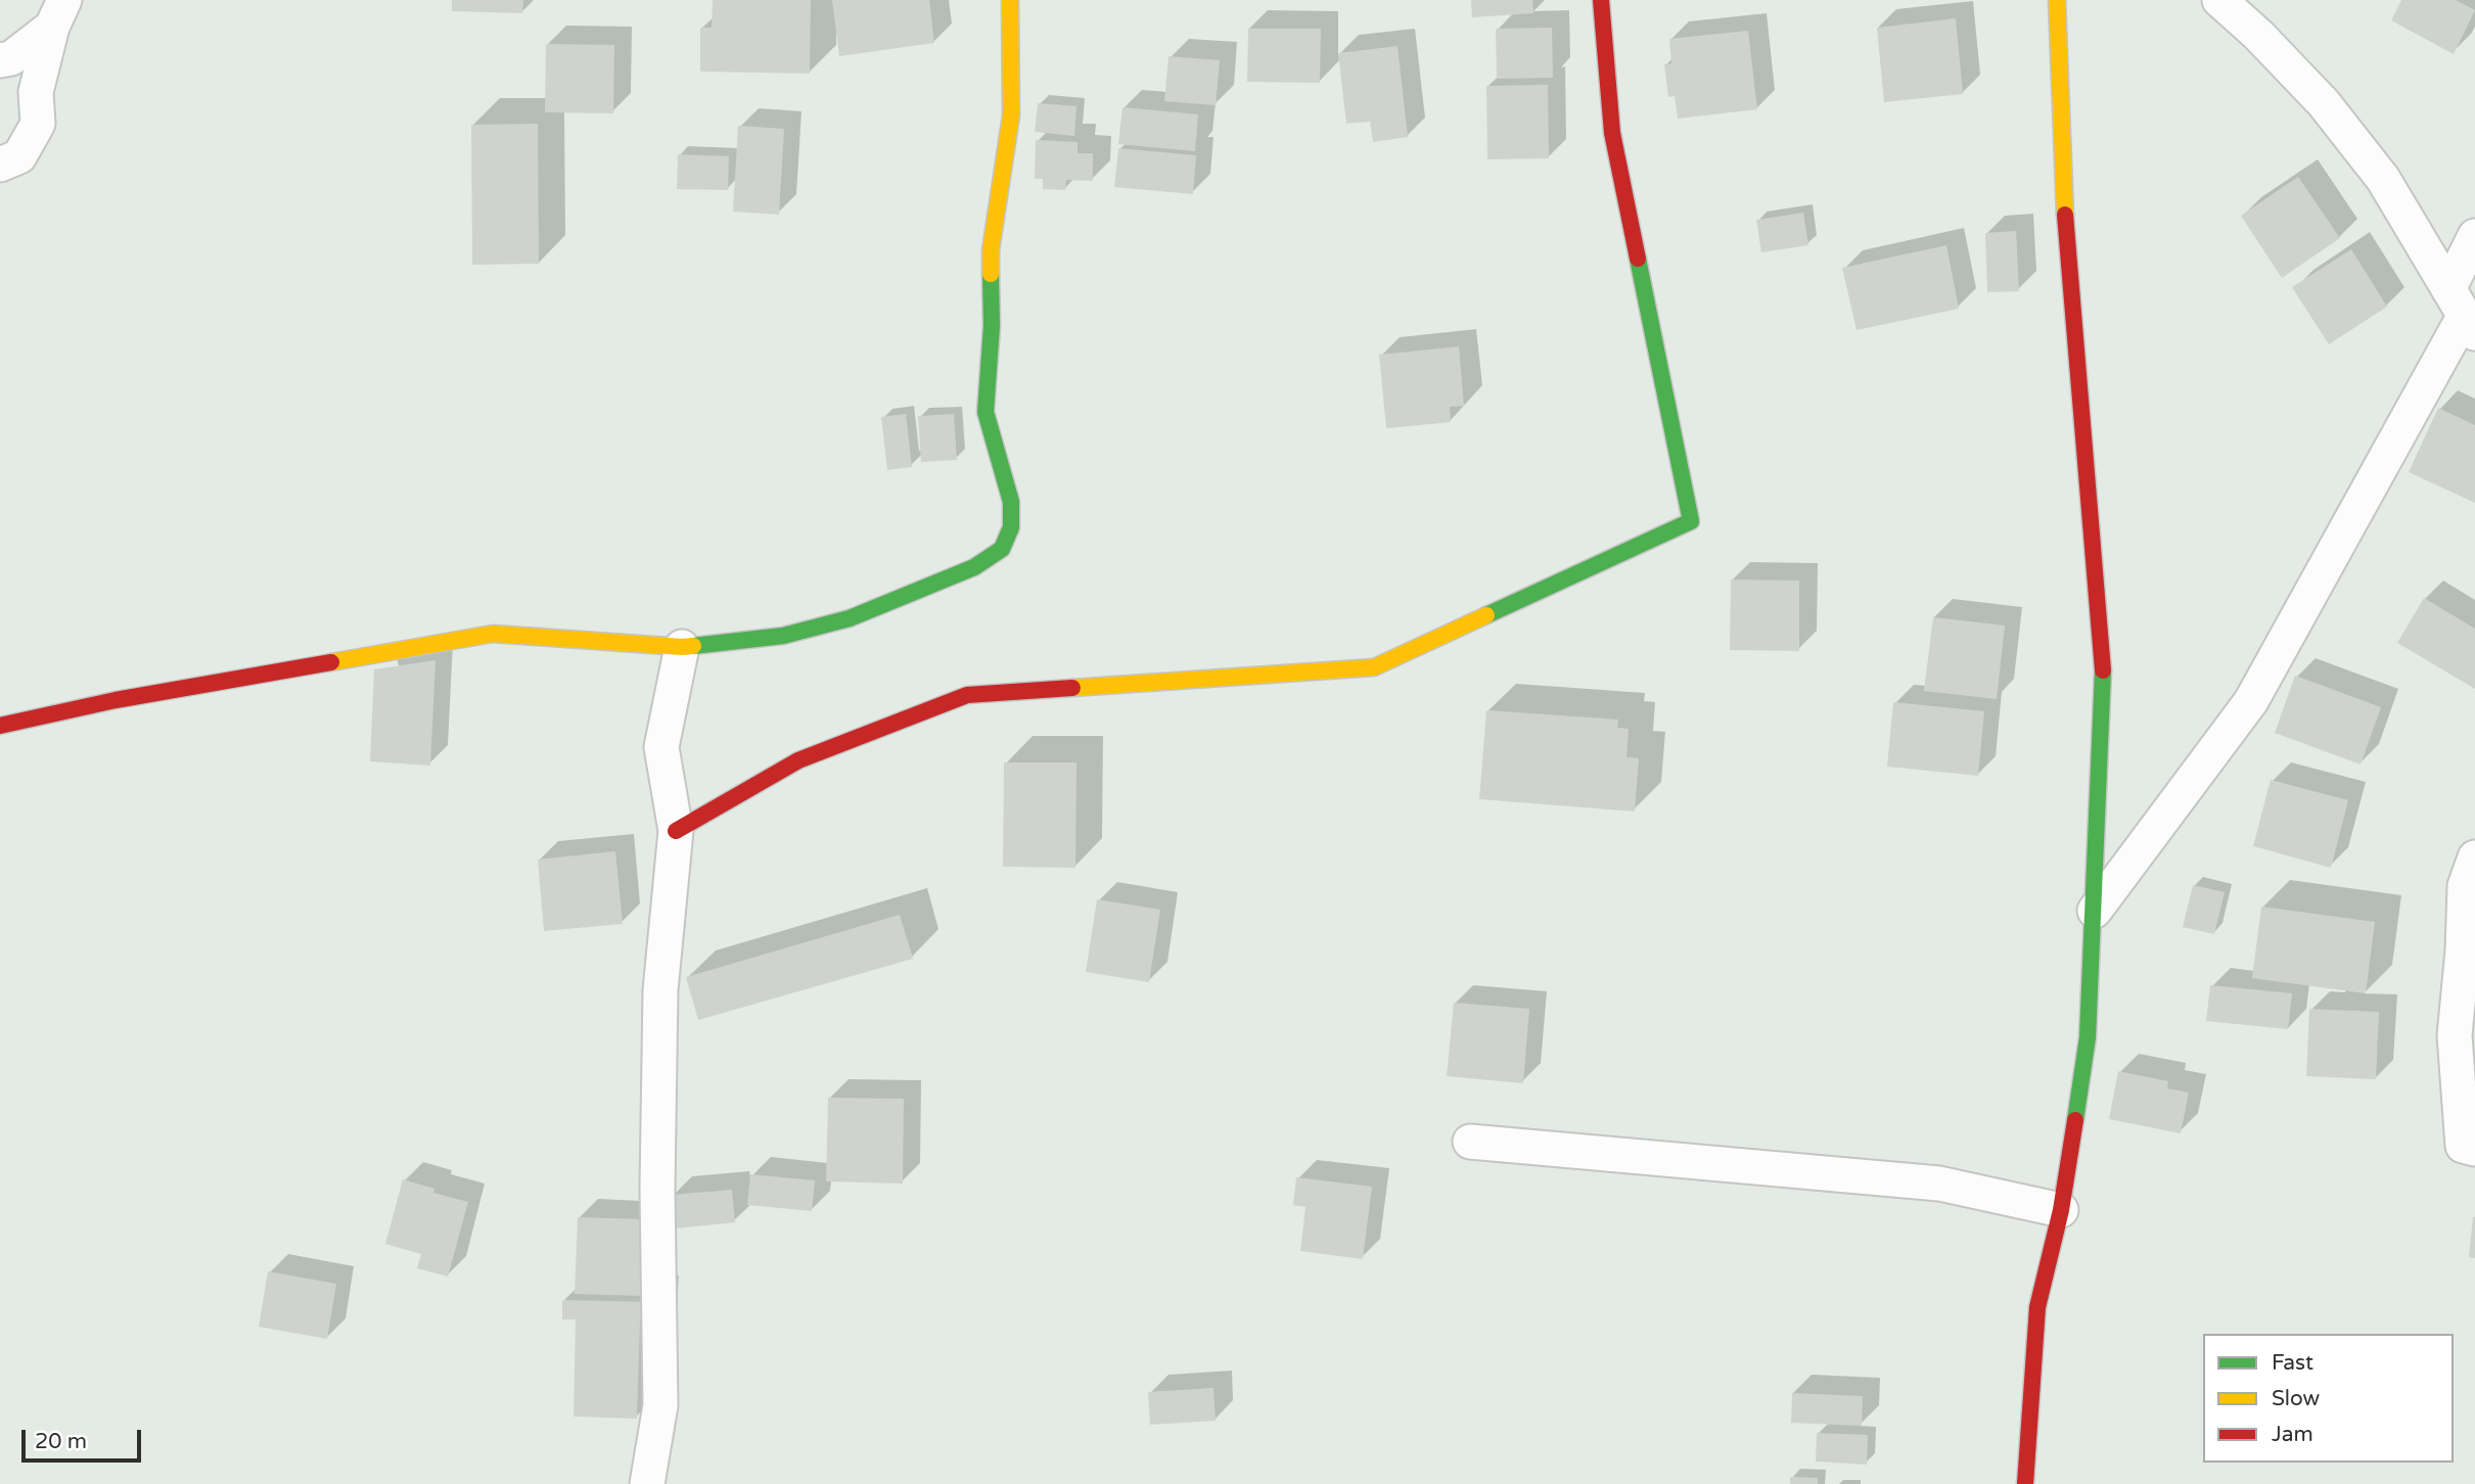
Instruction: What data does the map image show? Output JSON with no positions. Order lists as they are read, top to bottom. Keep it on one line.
{"legend":["Fast","Slow","Jam"],"scale_bar":"20 m"}
